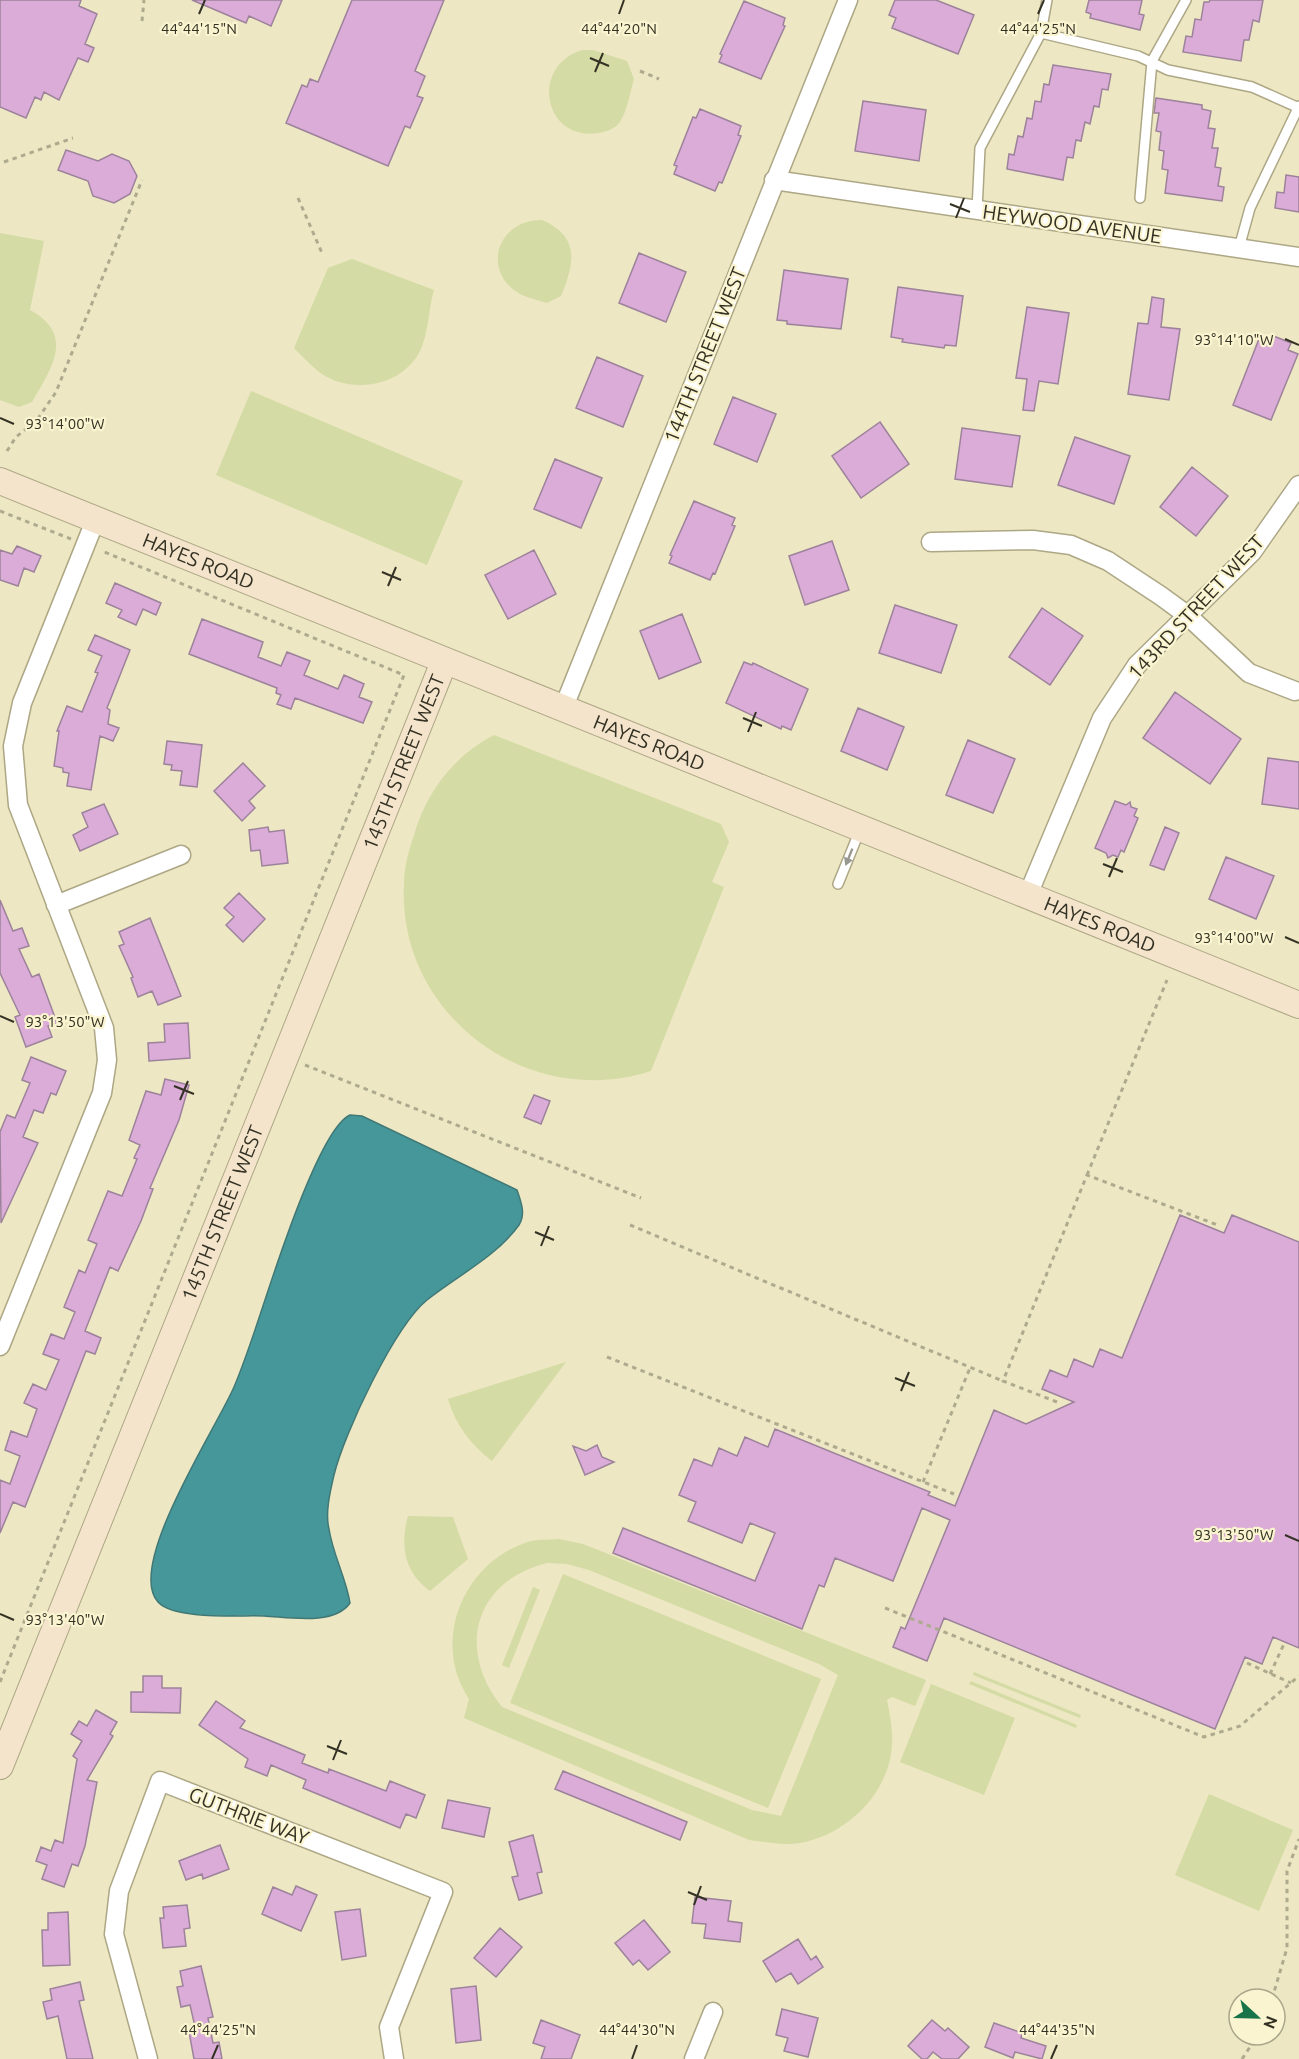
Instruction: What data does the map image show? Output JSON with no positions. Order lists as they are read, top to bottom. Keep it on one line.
{"streets":{"street":["HEYWOOD AVENUE","144TH STREET WEST","HAYES ROAD","143RD STREET WEST","145TH STREET WEST","GUTHRIE WAY"]},"crossings":[["HEYWOOD AVENUE","144TH STREET WEST"],["144TH STREET WEST","HAYES ROAD"],["HAYES ROAD","143RD STREET WEST"],["HAYES ROAD","145TH STREET WEST"]],"north":"right","coordinates":["44°44'15\"N","44°44'20\"N","44°44'25\"N","93°14'10\"W","93°14'00\"W","93°13'50\"W","93°13'40\"W","44°44'30\"N","44°44'35\"N"]}
